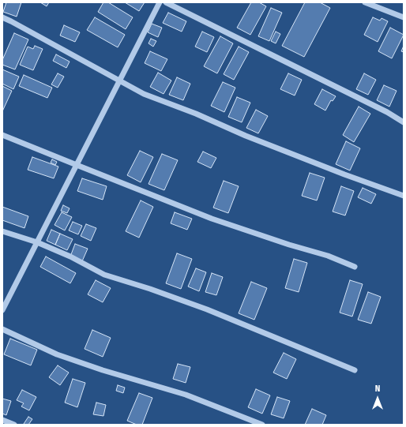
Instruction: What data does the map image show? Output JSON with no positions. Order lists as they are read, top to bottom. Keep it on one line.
{"north":"top"}
